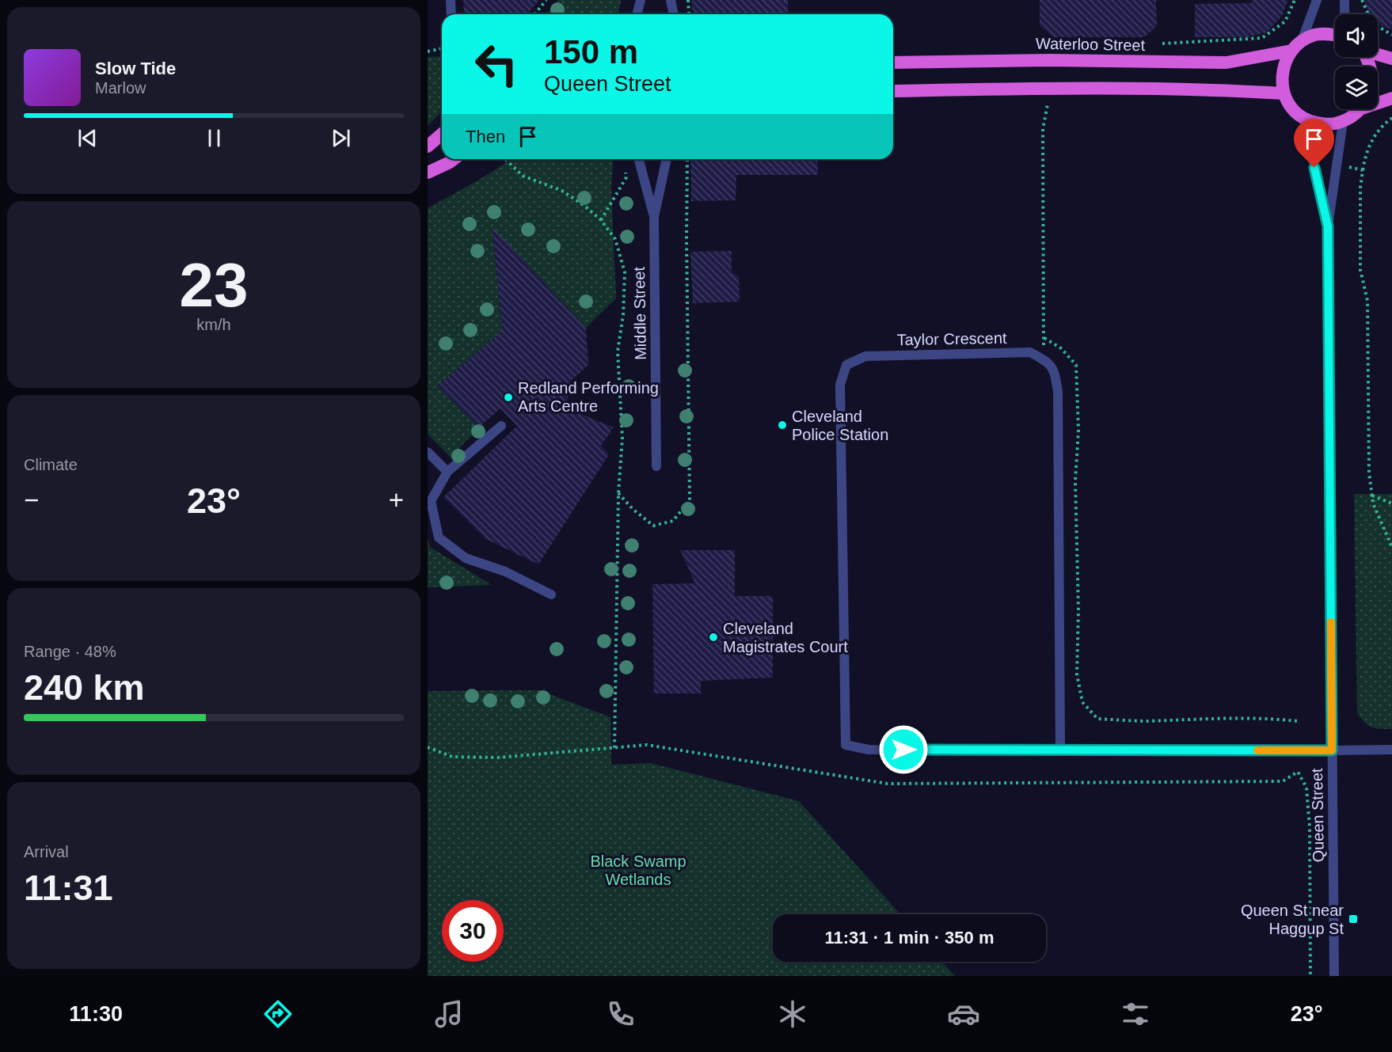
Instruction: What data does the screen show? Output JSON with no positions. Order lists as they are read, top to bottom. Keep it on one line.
{"streets":{"highway":["Waterloo Street"],"street":["Middle Street","Taylor Crescent","Queen Street"]},"parks":["Black Swamp Wetlands"],"places":{"other":["Redland Performing Arts Centre","Cleveland Police Station","Cleveland Magistrates Court"],"transit":["Queen St near Haggup St"]},"page":{"turn":["150 m","Queen Street"],"song":["Slow Tide","Marlow"],"then":"Then","tile":[["23","km/h"],"Climate",["Range · 48%","240 km"],["Arrival","11:31"]],"heat":["−","23°","+"],"limit":"30","trip":"11:31 · 1 min · 350 m","tabs":["11:30","23°"]}}
